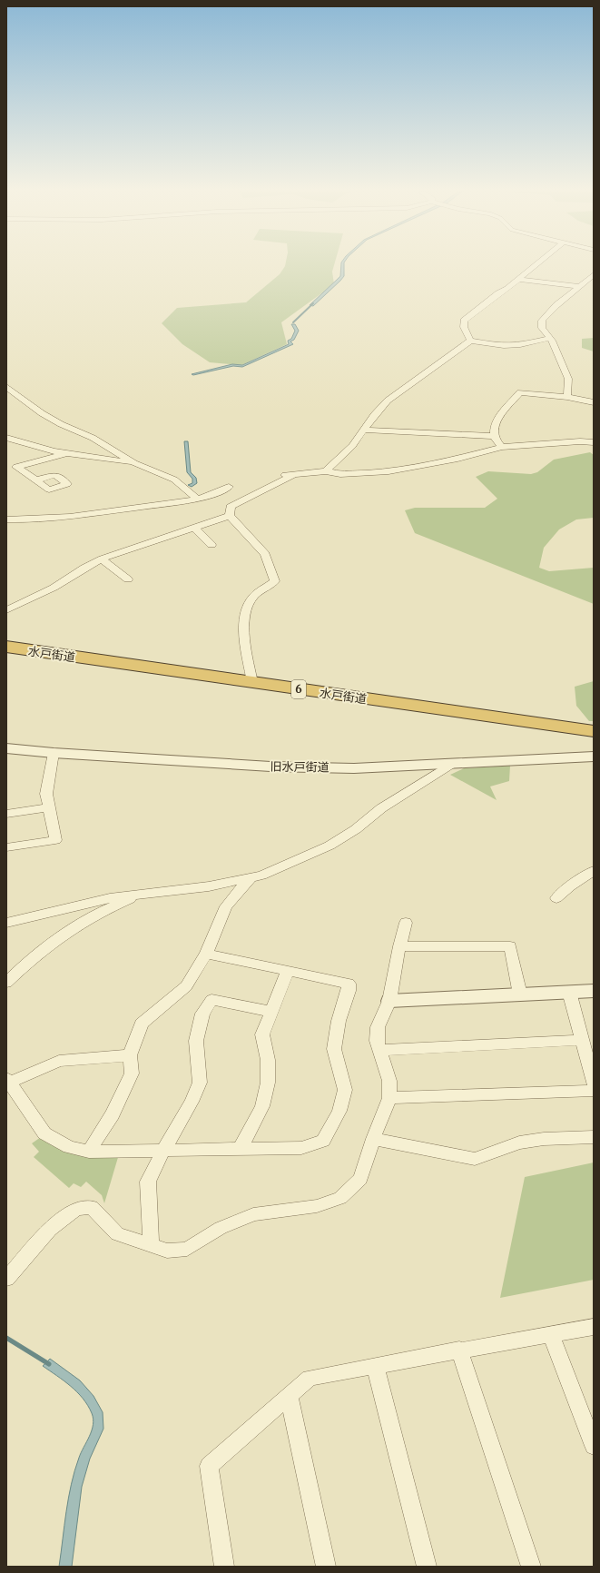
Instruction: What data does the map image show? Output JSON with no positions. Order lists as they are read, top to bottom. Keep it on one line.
{"streets":{"highway":["水戸街道","6"],"street":["旧水戸街道"]}}
